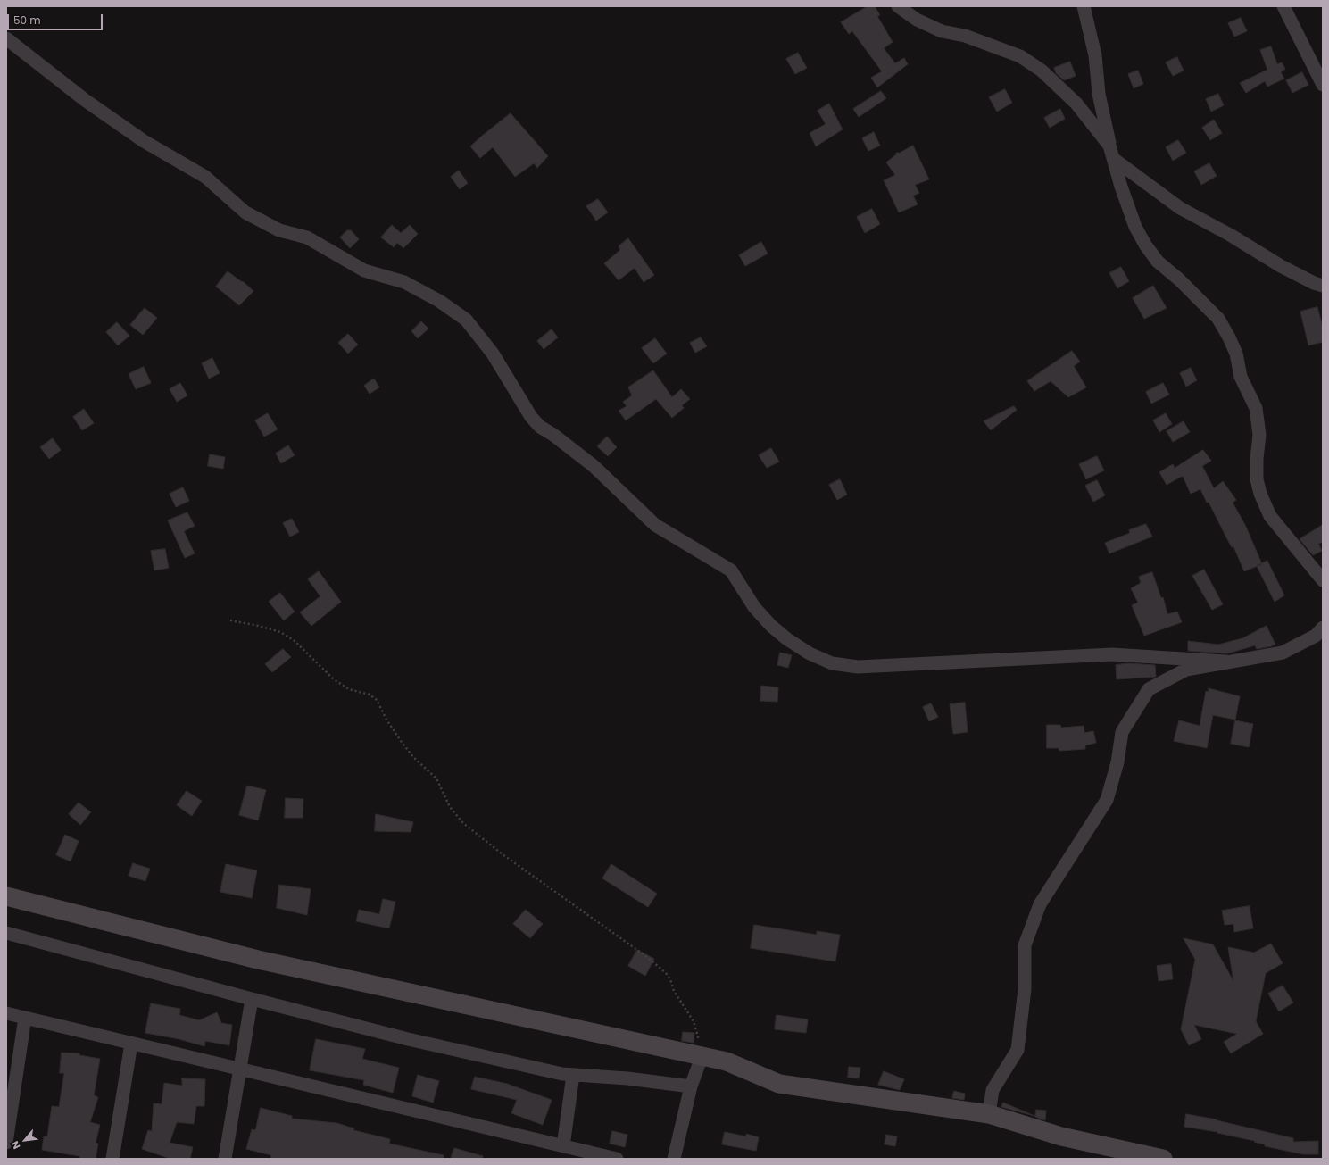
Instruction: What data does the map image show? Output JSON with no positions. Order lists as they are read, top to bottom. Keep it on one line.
{"scale_bar":"50 m","north":"bottom left"}
